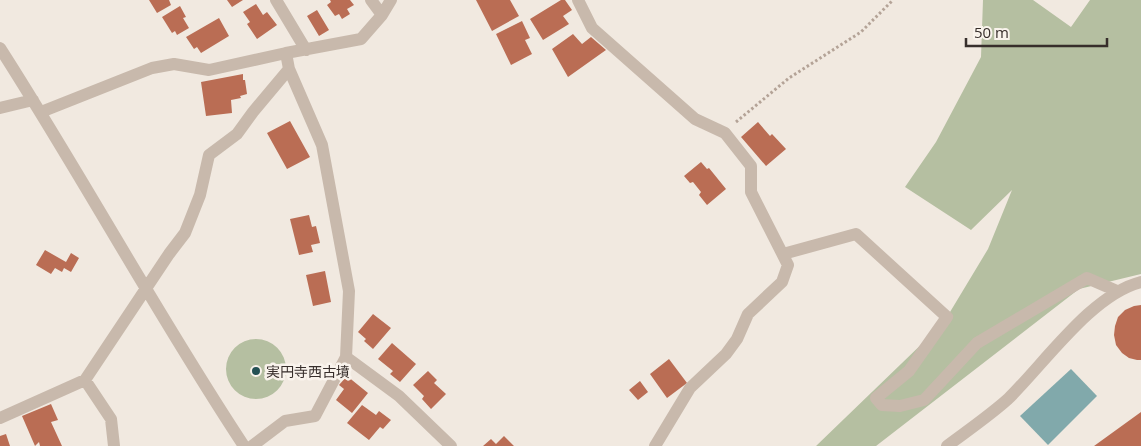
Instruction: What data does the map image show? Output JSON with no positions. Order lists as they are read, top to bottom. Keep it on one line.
{"places":["実円寺西古墳"],"scale_bar":"50 m"}
